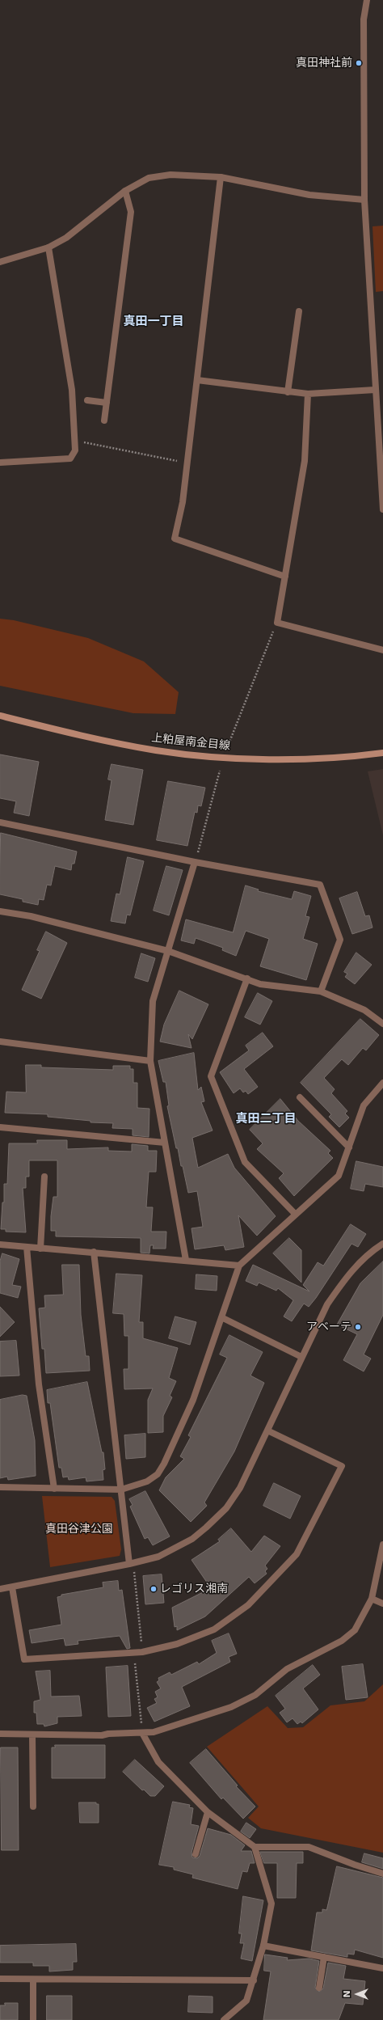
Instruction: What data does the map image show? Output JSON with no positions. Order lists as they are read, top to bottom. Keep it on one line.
{"streets":{"main road":["上粕屋南金目線"]},"districts":["真田一丁目","真田二丁目"],"parks":["真田谷津公園"],"places":["真田神社前","アベーテ","レゴリス湘南"],"north":"left"}
